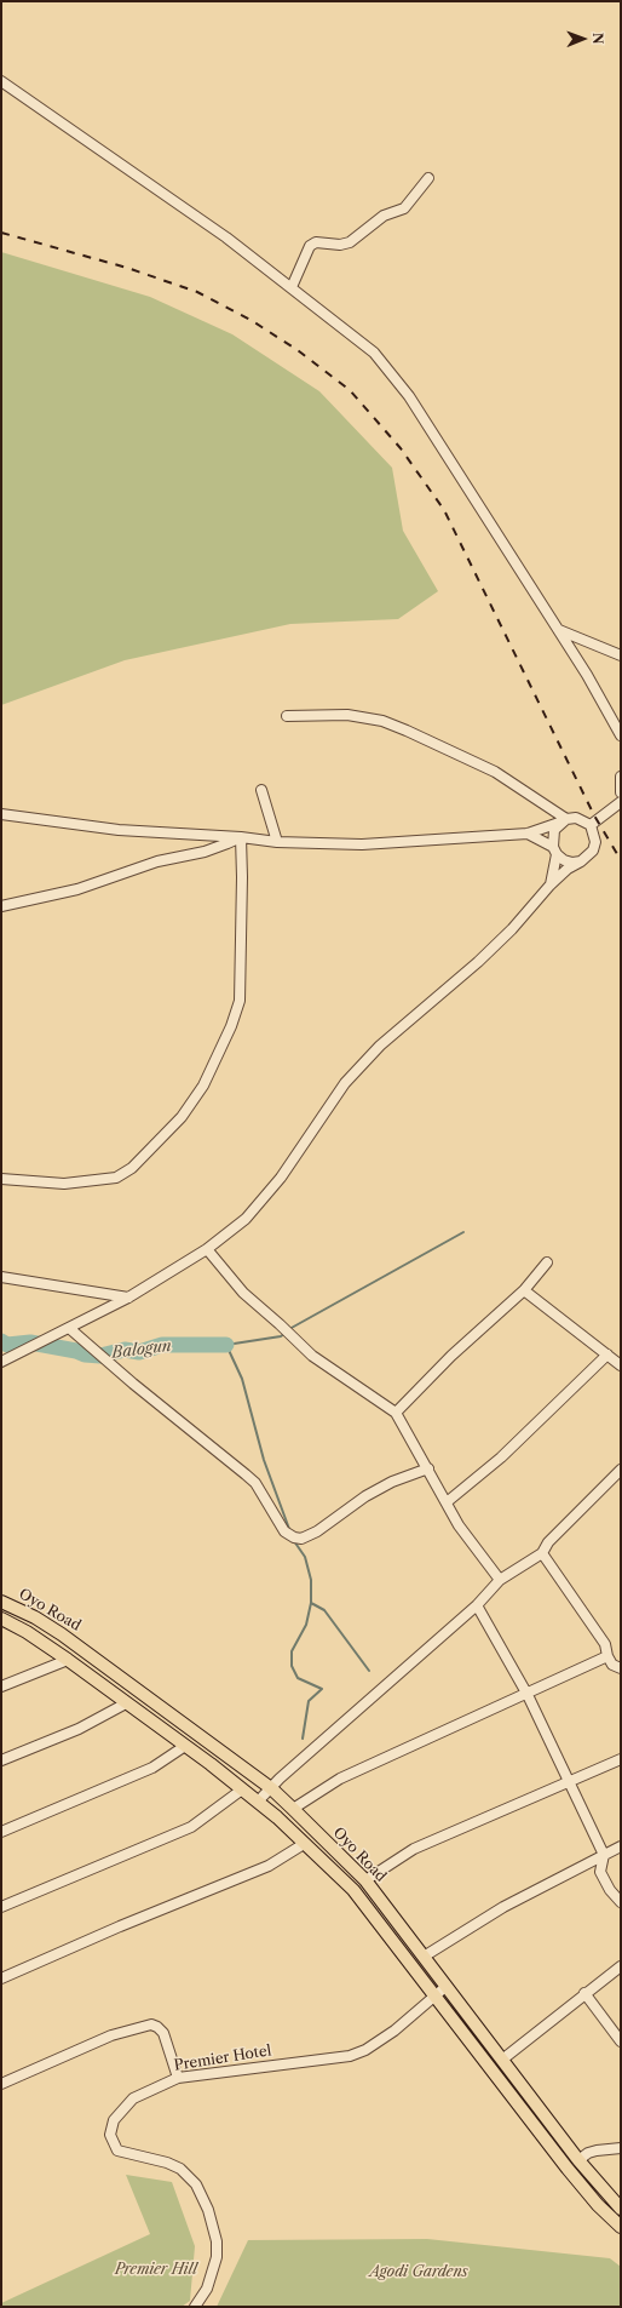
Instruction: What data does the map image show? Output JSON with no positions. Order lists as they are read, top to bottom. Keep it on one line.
{"streets":{"main road":["Oyo Road"],"street":["Premier Hotel"]},"crossings":[["Oyo Road","Premier Hotel"]],"water":["Balogun"],"parks":["Premier Hill","Agodi Gardens"],"north":"right"}
